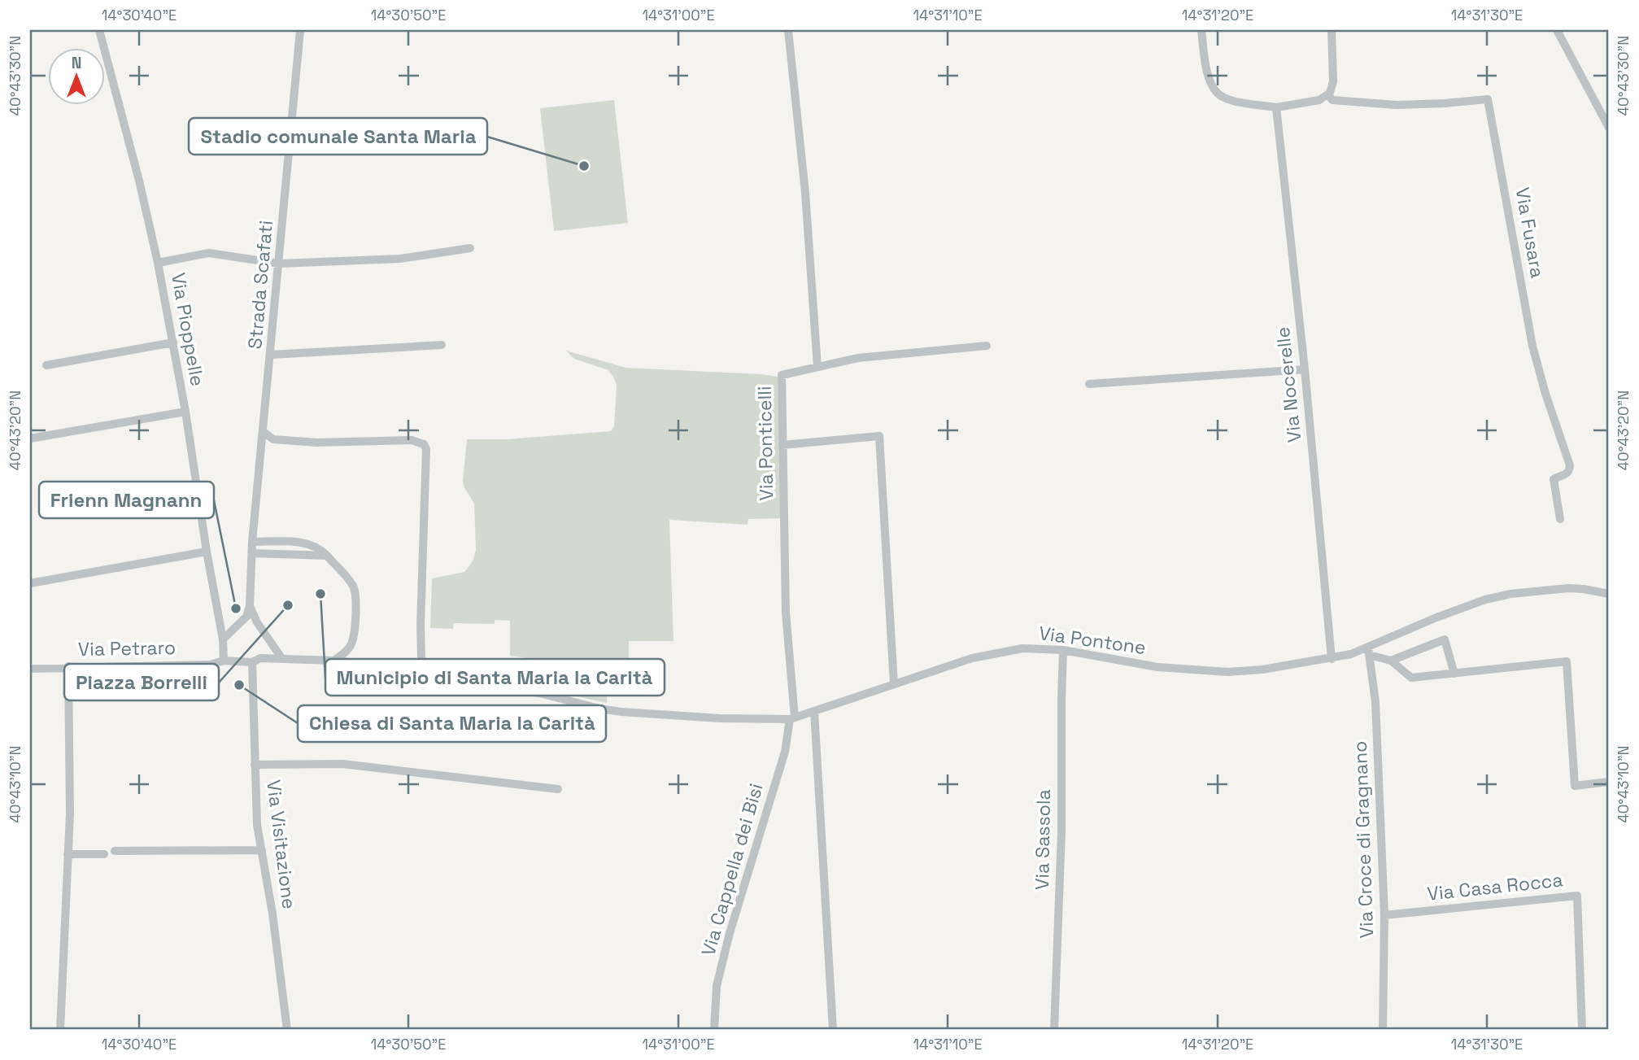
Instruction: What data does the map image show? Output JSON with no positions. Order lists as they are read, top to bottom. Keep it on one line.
{"streets":{"street":["Via Fusara","Strada Scafati","Via Pioppelle","Via Nocerelle","Via Ponticelli","Via Pontone","Via Petraro","Via Sassola","Via Croce di Gragnano","Via Visitazione","Via Cappella dei Bisi","Via Casa Rocca"]},"crossings":[["Strada Scafati","Via Pontone"],["Strada Scafati","Via Petraro"],["Via Pioppelle","Via Petraro"],["Via Nocerelle","Via Pontone"],["Via Ponticelli","Via Pontone"],["Via Ponticelli","Via Cappella dei Bisi"],["Via Pontone","Via Petraro"],["Via Pontone","Via Sassola"],["Via Pontone","Via Croce di Gragnano"],["Via Pontone","Via Cappella dei Bisi"],["Via Petraro","Via Visitazione"],["Via Croce di Gragnano","Via Casa Rocca"]],"places":["Stadio comunale Santa Maria","Municipio di Santa Maria la Carità","Piazza Borrelli","Frienn Magnann","Chiesa di Santa Maria la Carità"],"north":"top","coordinates":["14°30'40\"E","14°30'50\"E","14°31'00\"E","14°31'10\"E","14°31'20\"E","14°31'30\"E","40°43'30\"N","40°43'20\"N","40°43'10\"N"]}
